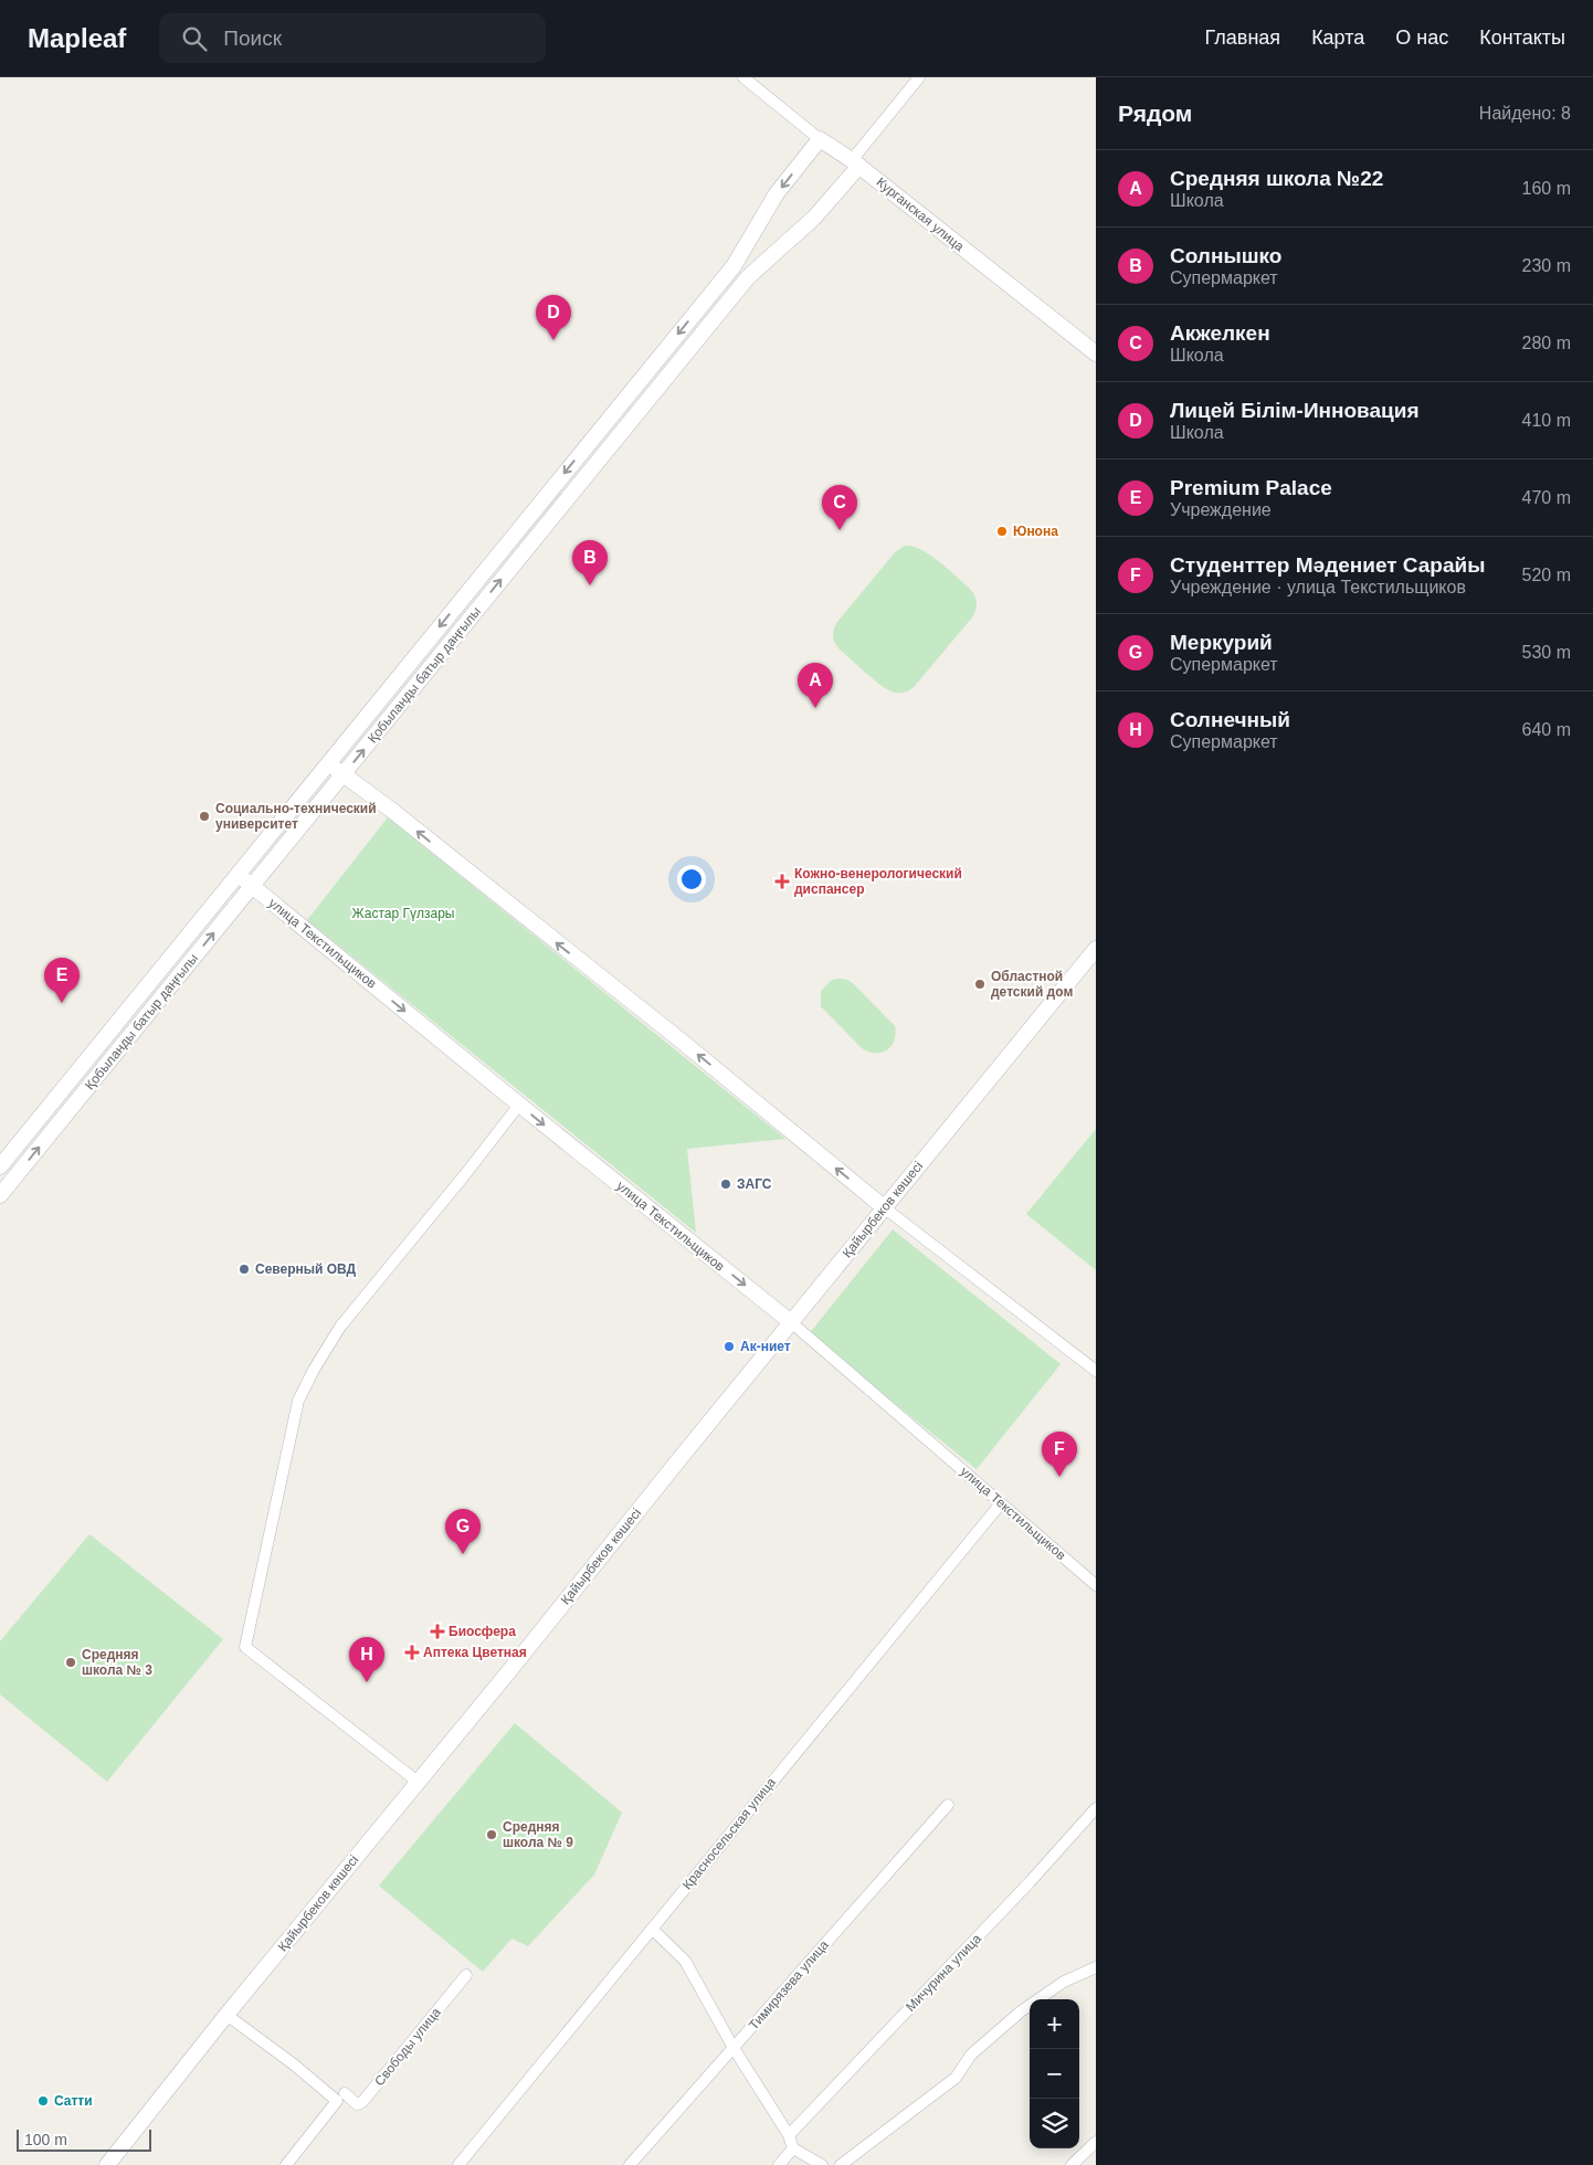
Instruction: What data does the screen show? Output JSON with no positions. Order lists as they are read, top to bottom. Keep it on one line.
{"streets":{"street":["Курганская улица","Қобыланды батыр даңғылы","улица Текстильщиков","Қайырбеков көшесі","Красносельская улица","Мичурина улица","Тимирязева улица","Свободы улица"]},"crossings":[["Курганская улица","Қобыланды батыр даңғылы"],["Қобыланды батыр даңғылы","улица Текстильщиков"],["улица Текстильщиков","Қайырбеков көшесі"],["улица Текстильщиков","Красносельская улица"]],"one_way":["улица Текстильщиков"],"parks":["Жастар Гүлзары"],"places":{"other":["Юнона","Социально-технический университет","Областной детский дом","ЗАГС","Северный ОВД","Ак-ниет","Средняя школа № 3","Средняя школа № 9","Сатти"],"health":["Кожно-венерологический диспансер","Биосфера","Аптека Цветная"]},"scale_bar":"100 m","page":{"header":"Mapleaf","search":"Поиск","nav":["Главная","Карта","О нас","Контакты"],"heading":["Рядом","Найдено: 8"],"list":[{"mark":"A","name":"Средняя школа №22","note":"Школа","value":"160 m"},{"mark":"B","name":"Солнышко","note":"Супермаркет","value":"230 m"},{"mark":"C","name":"Акжелкен","note":"Школа","value":"280 m"},{"mark":"D","name":"Лицей Білім-Инновация","note":"Школа","value":"410 m"},{"mark":"E","name":"Premium Palace","note":"Учреждение","value":"470 m"},{"mark":"F","name":"Студенттер Мәдениет Сарайы","note":"Учреждение · улица Текстильщиков","value":"520 m"},{"mark":"G","name":"Меркурий","note":"Супермаркет","value":"530 m"},{"mark":"H","name":"Солнечный","note":"Супермаркет","value":"640 m"}],"pins":["D","C","B","A","E","F","G","H"],"map_buttons":["+","−"],"scale":"100 m"}}
